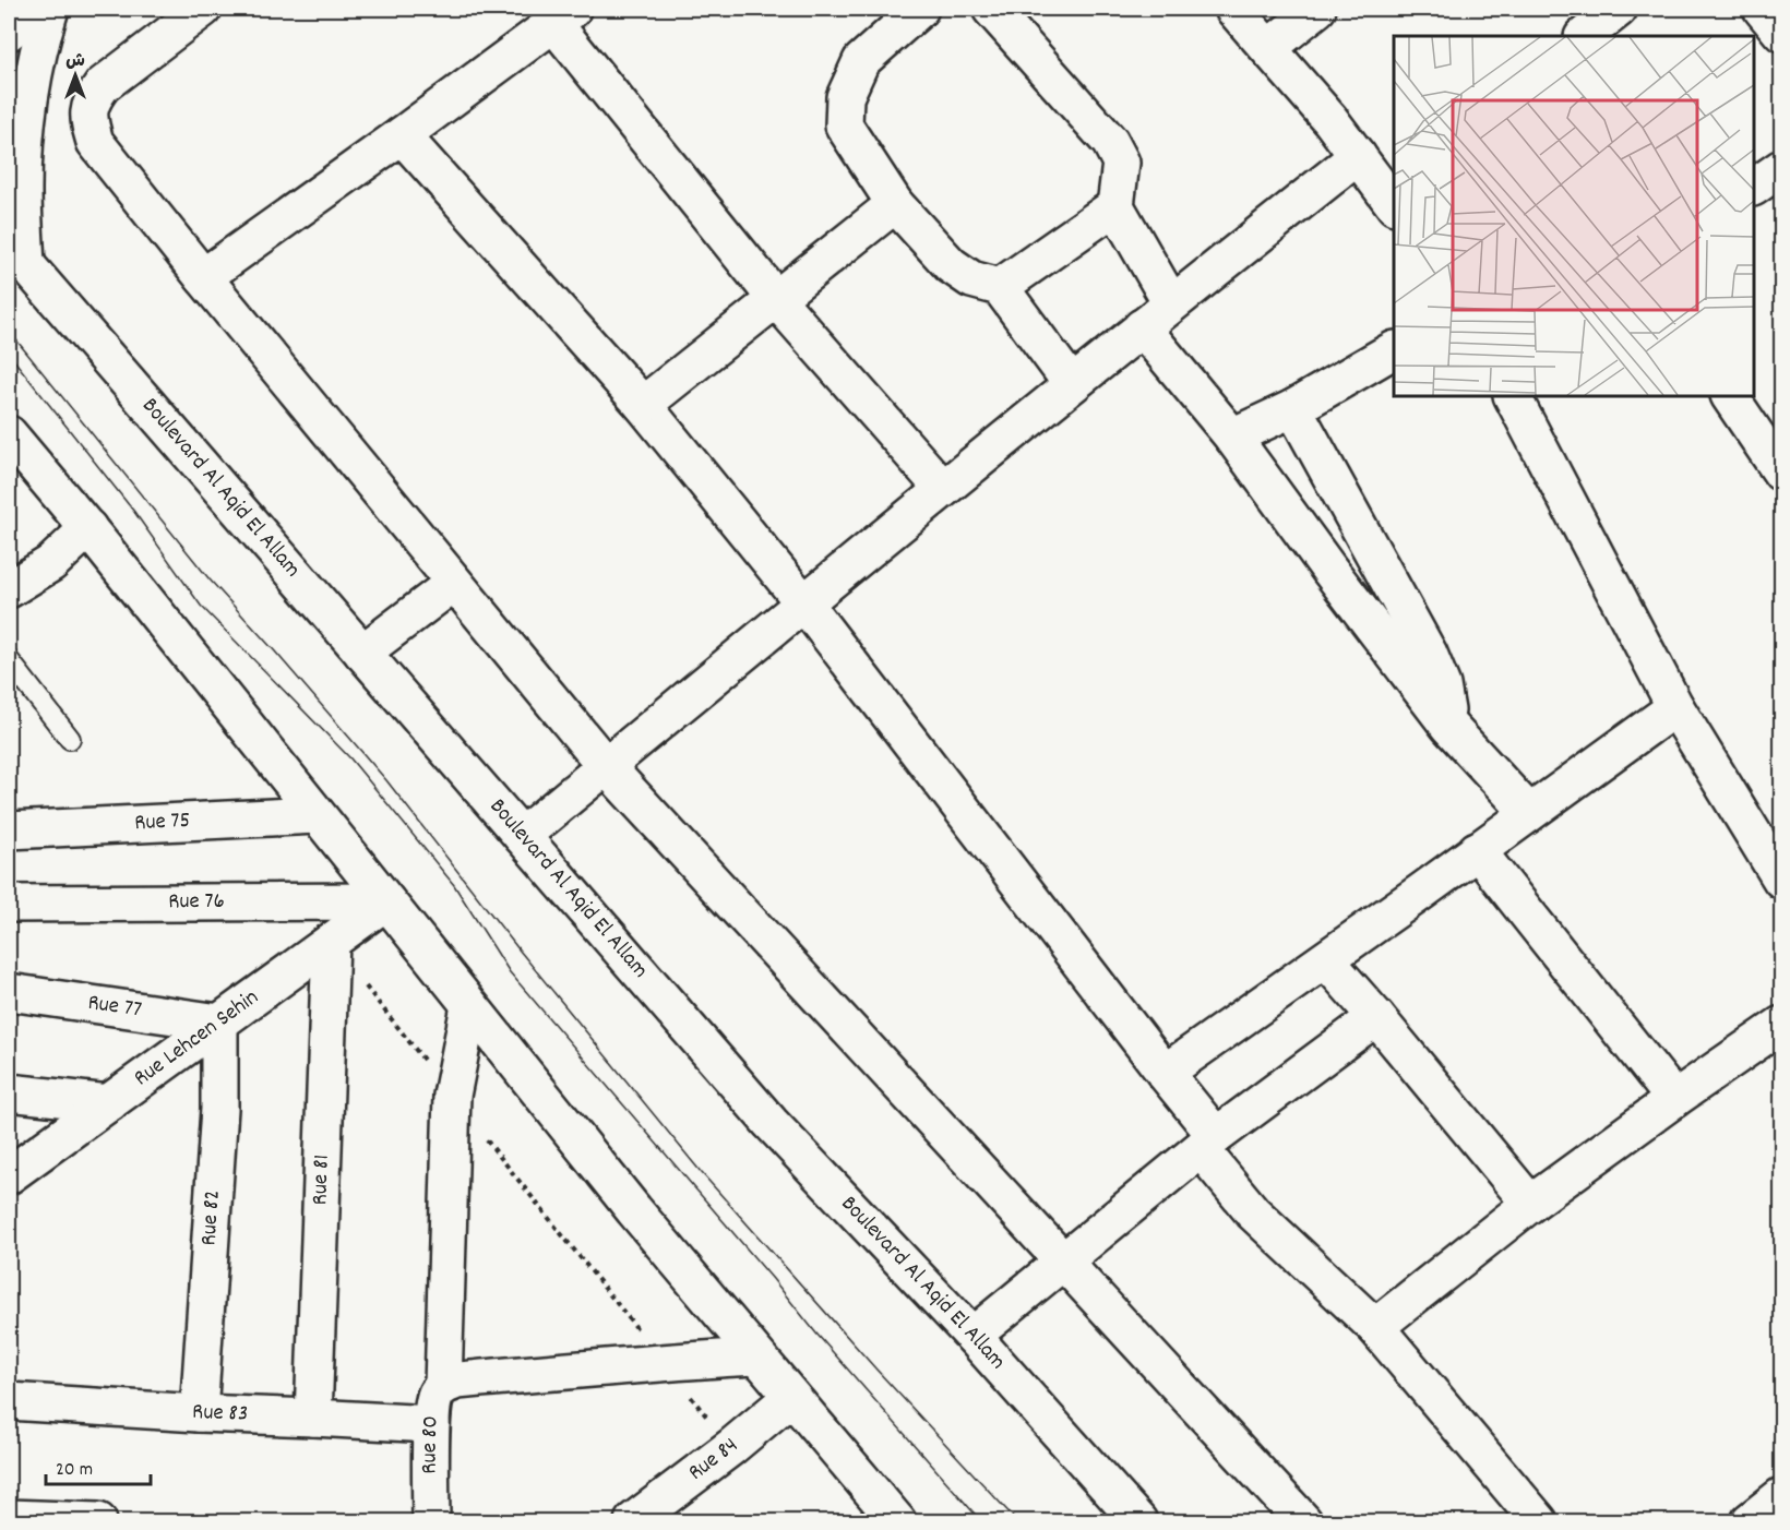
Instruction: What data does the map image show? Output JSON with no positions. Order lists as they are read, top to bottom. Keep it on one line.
{"streets":{"street":["Boulevard Al Aqid El Allam","Rue 75","Rue 76","Rue 77","Rue Lehcen Sehin","Rue 81","Rue 82","Rue 83","Rue 80","Rue 84"]},"crossings":[["Rue 76","Rue Lehcen Sehin"],["Rue 77","Rue Lehcen Sehin"],["Rue 77","Rue 82"],["Rue Lehcen Sehin","Rue 81"],["Rue Lehcen Sehin","Rue 82"],["Rue 81","Rue 83"],["Rue 82","Rue 83"],["Rue 83","Rue 80"]],"scale_bar":"20 m","north":"top"}
